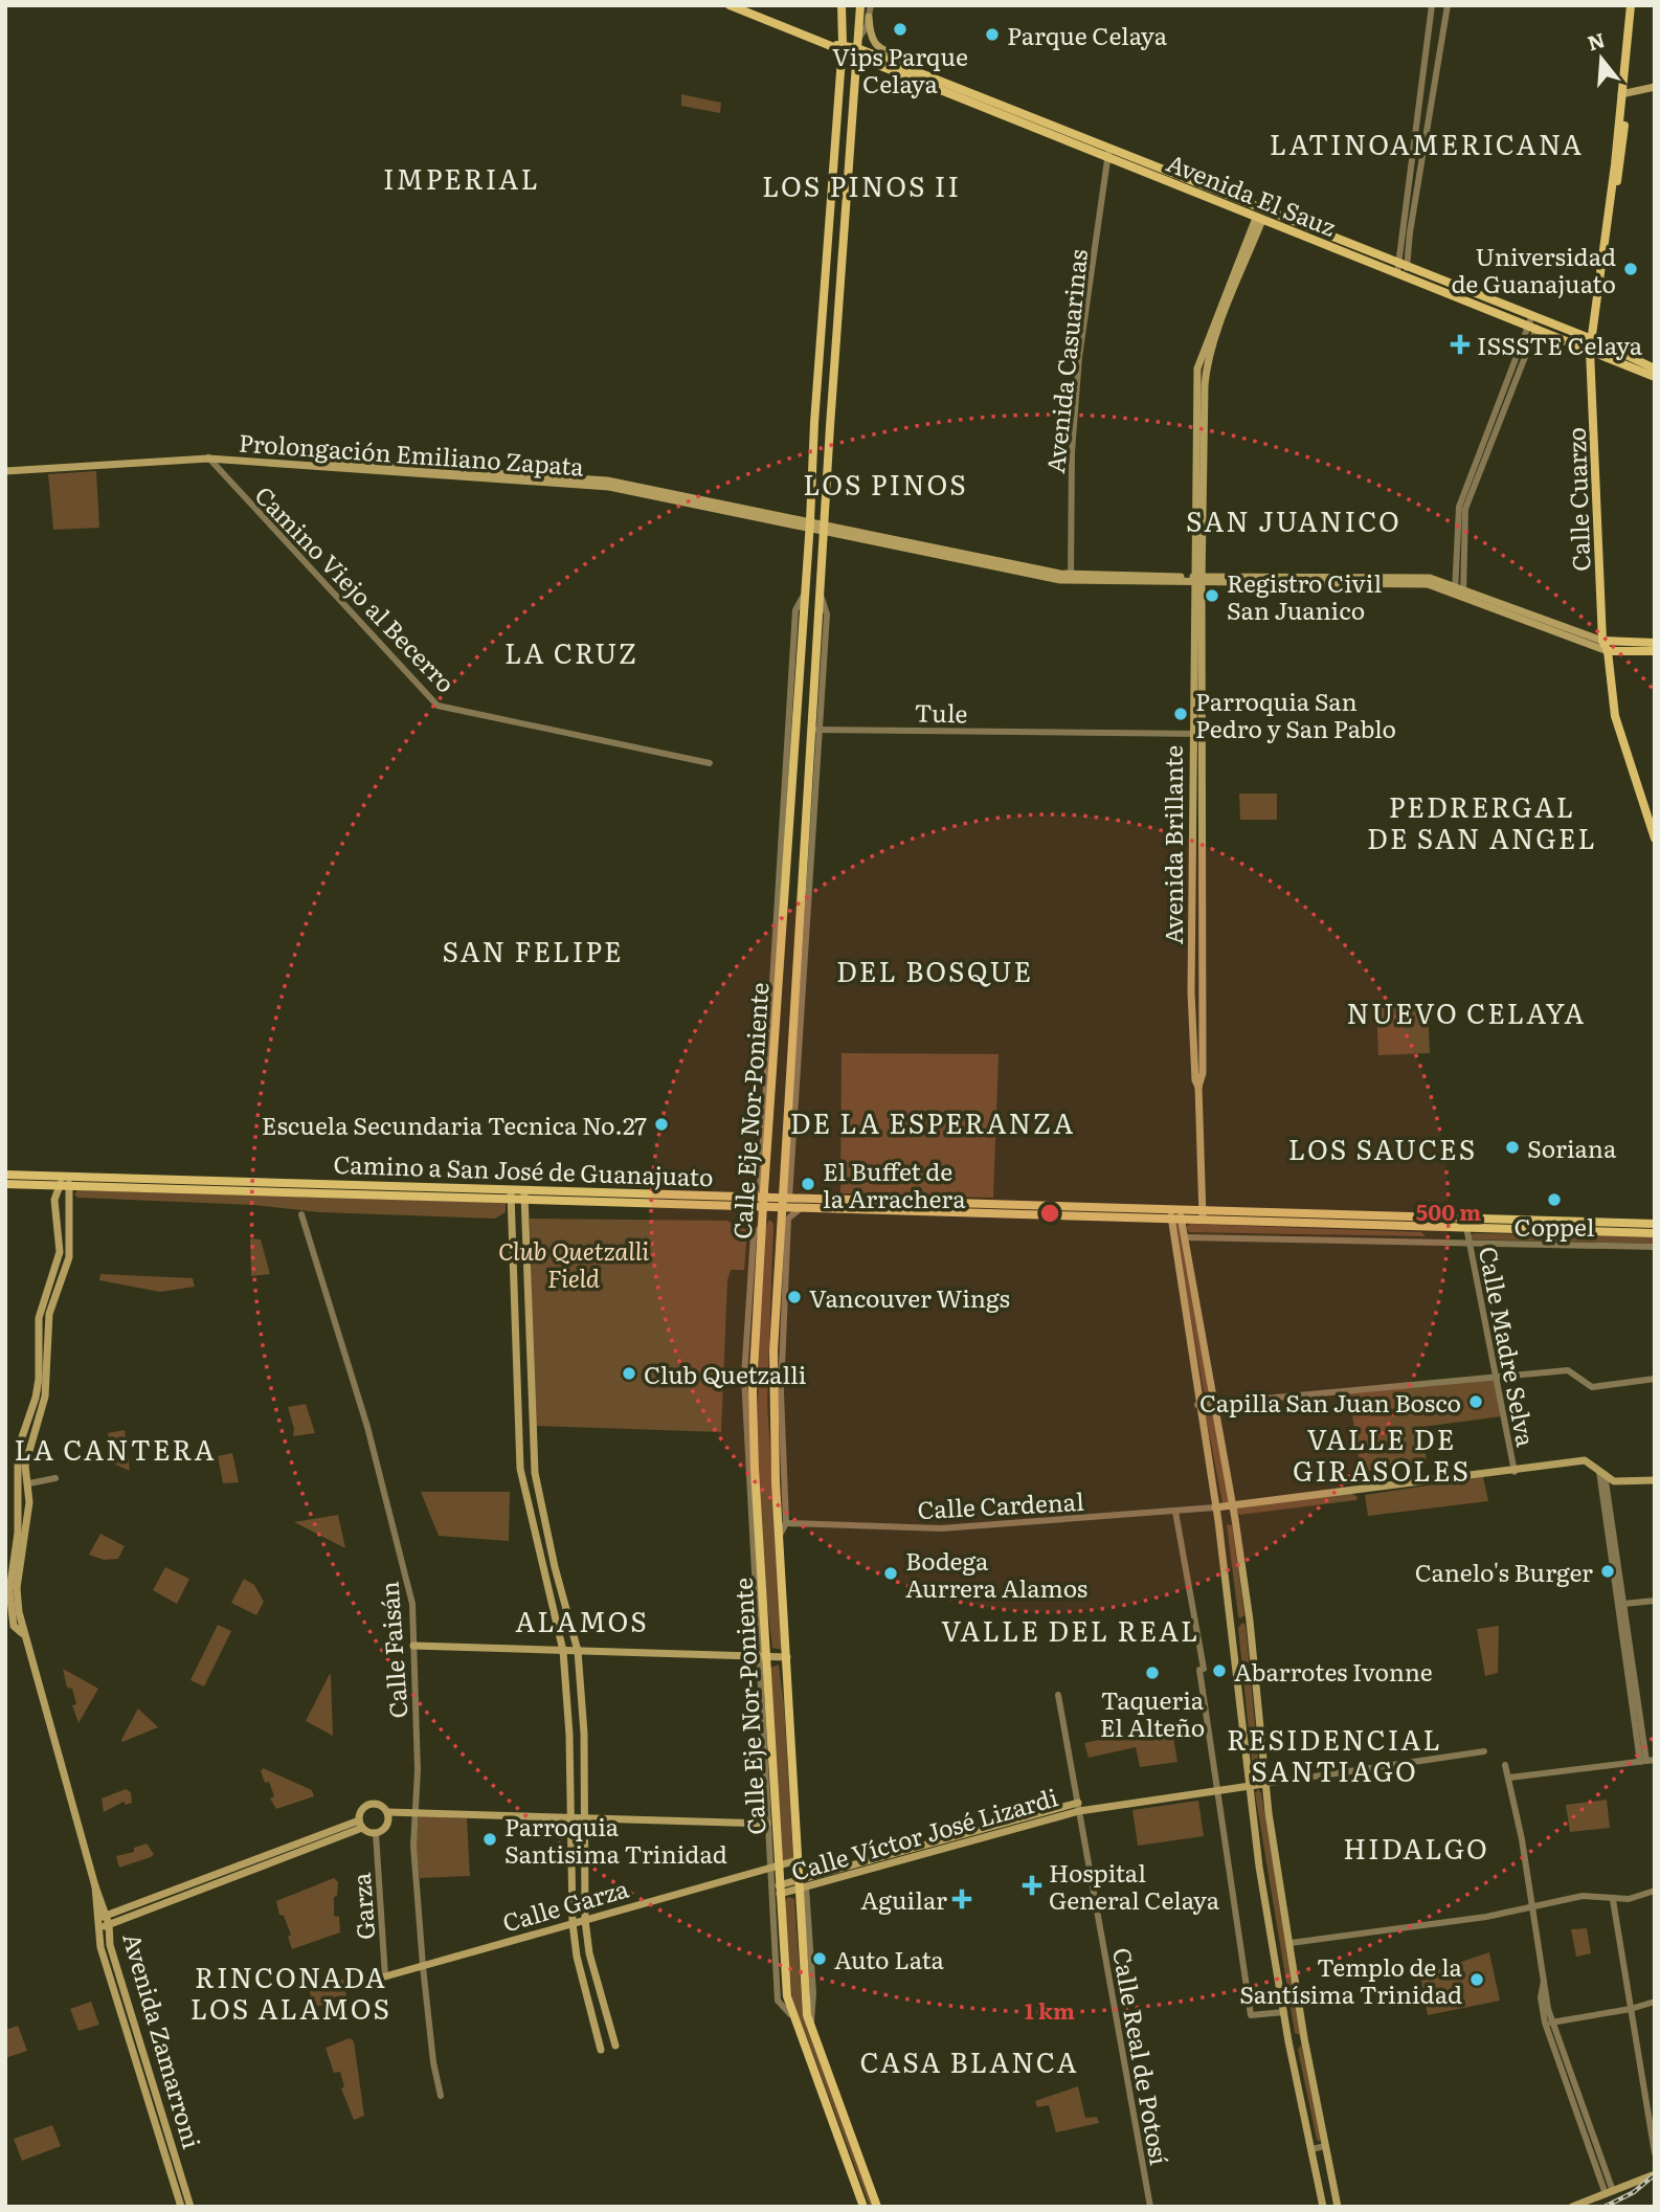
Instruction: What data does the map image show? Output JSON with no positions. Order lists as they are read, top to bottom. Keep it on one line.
{"streets":{"main road":["Avenida El Sauz","Prolongación Emiliano Zapata","Calle Cuarzo","Avenida Brillante","Calle Eje Nor-Poniente","Camino a San José de Guanajuato","Calle Víctor José Lizardi","Calle Garza","Avenida Zamarroni"],"street":["Avenida Casuarinas","Camino Viejo al Becerro","Tule","Calle Madre Selva","Calle Cardenal","Calle Faisán","Garza","Calle Real de Potosí"]},"crossings":[["Avenida El Sauz","Avenida Casuarinas"],["Avenida El Sauz","Calle Cuarzo"],["Avenida El Sauz","Avenida Brillante"],["Avenida El Sauz","Calle Eje Nor-Poniente"],["Prolongación Emiliano Zapata","Camino Viejo al Becerro"],["Prolongación Emiliano Zapata","Calle Eje Nor-Poniente"],["Tule","Avenida Brillante"],["Tule","Calle Eje Nor-Poniente"],["Avenida Brillante","Camino a San José de Guanajuato"],["Calle Eje Nor-Poniente","Camino a San José de Guanajuato"],["Calle Eje Nor-Poniente","Calle Víctor José Lizardi"],["Calle Eje Nor-Poniente","Calle Garza"],["Camino a San José de Guanajuato","Calle Madre Selva"],["Calle Faisán","Calle Garza"],["Calle Víctor José Lizardi","Calle Real de Potosí"],["Calle Garza","Garza"]],"districts":["LATINOAMERICANA","IMPERIAL","LOS PINOS II","LOS PINOS","SAN JUANICO","LA CRUZ","PEDRERGAL DE SAN ANGEL","SAN FELIPE","DEL BOSQUE","NUEVO CELAYA","DE LA ESPERANZA","LOS SAUCES","VALLE DE GIRASOLES","LA CANTERA","ALAMOS","VALLE DEL REAL","RESIDENCIAL SANTIAGO","HIDALGO","RINCONADA LOS ALAMOS","CASA BLANCA"],"parks":["Club Quetzalli Field"],"places":{"other":["Vips Parque Celaya","Parque Celaya","Universidad de Guanajuato","Registro Civil San Juanico","Parroquia San Pedro y San Pablo","Escuela Secundaria Tecnica No.27","Soriana","El Buffet de la Arrachera","Coppel","Vancouver Wings","Club Quetzalli","Capilla San Juan Bosco","Canelo's Burger","Bodega Aurrera Alamos","Abarrotes Ivonne","Taqueria El Alteño","Parroquia Santisima Trinidad","Auto Lata","Templo de la Santísima Trinidad"],"health":["ISSSTE Celaya","Hospital General Celaya","Aguilar"]},"north":"top","rings":["500 m","1 km"]}
